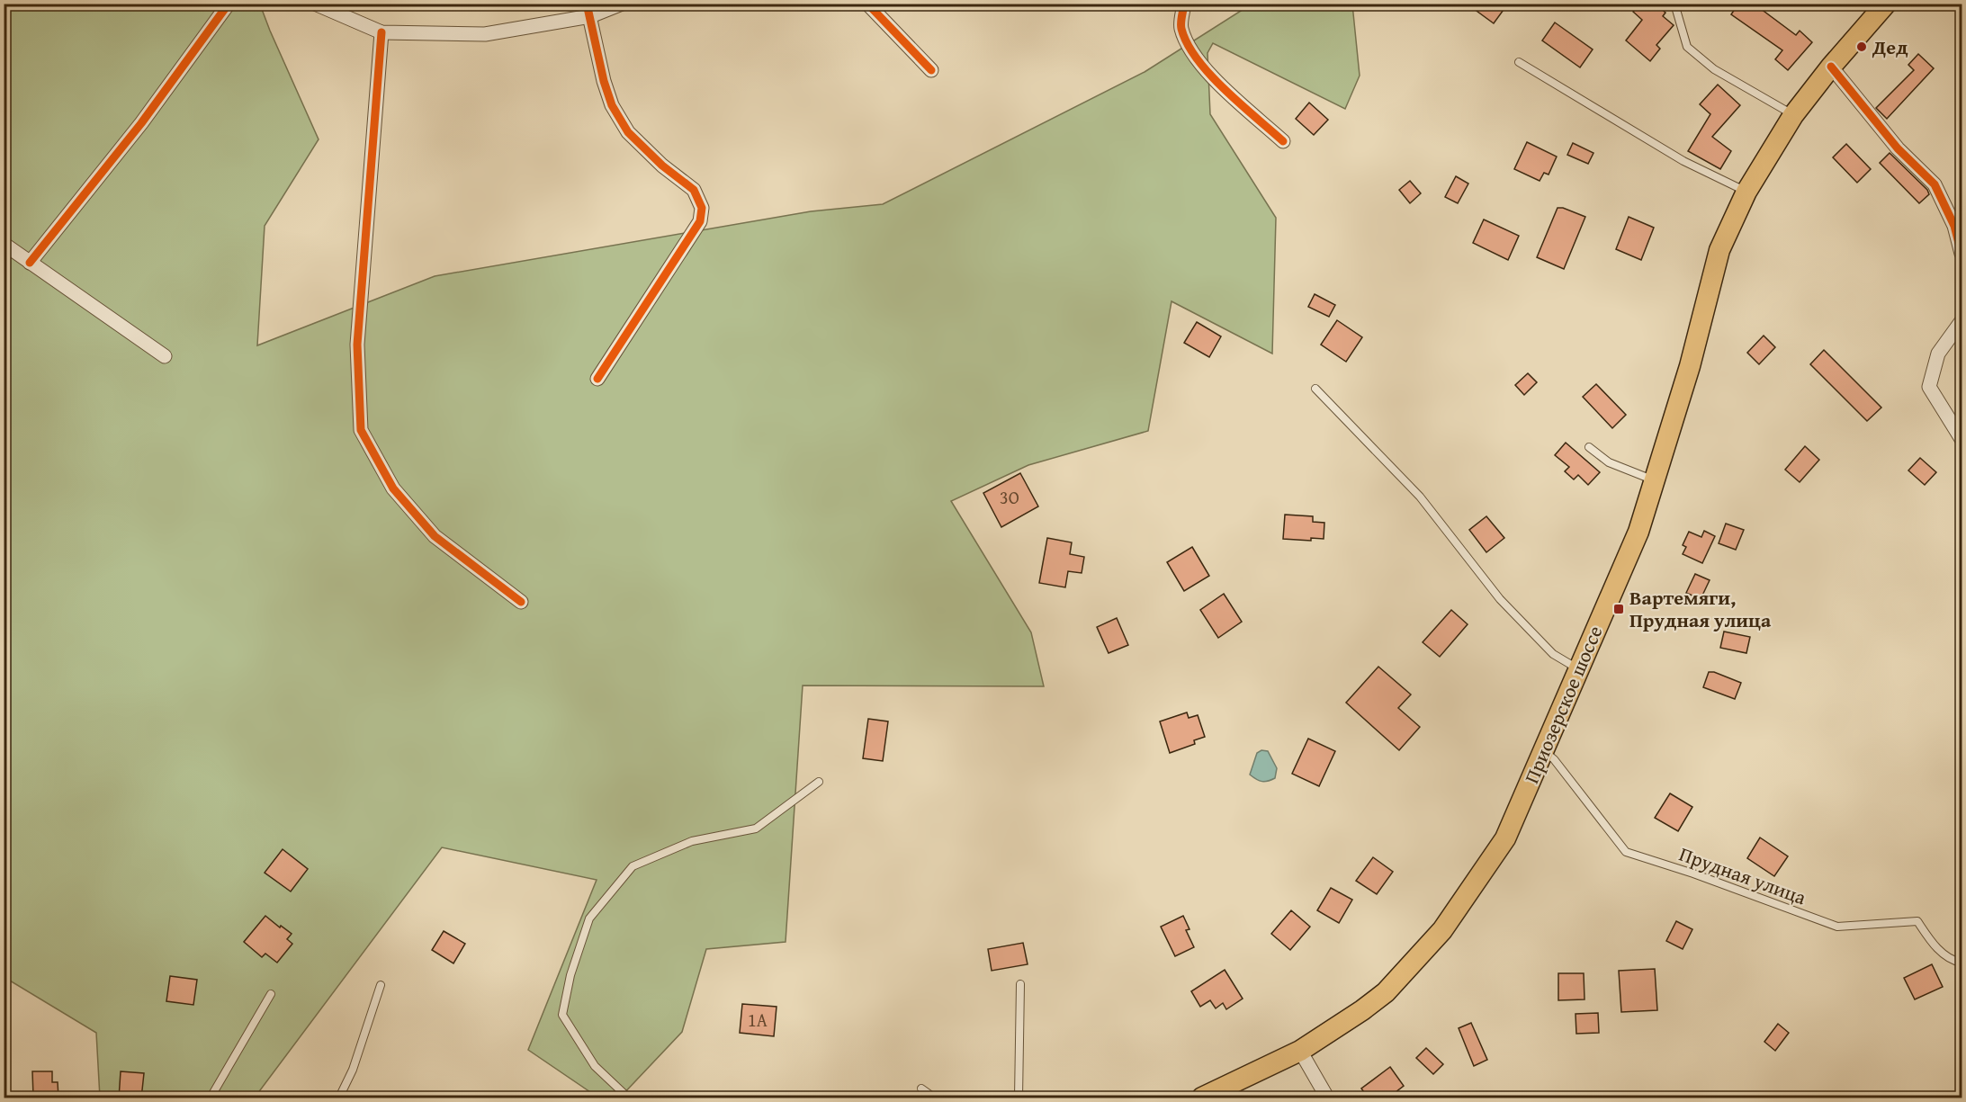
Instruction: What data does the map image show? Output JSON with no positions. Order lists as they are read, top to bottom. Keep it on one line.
{"streets":{"main road":["Приозерское шоссе"],"lane":["Прудная улица"]},"crossings":[["Приозерское шоссе","Прудная улица"]],"places":{"other":["Дед"],"transit":["Вартемяги, Прудная улица"]},"house_numbers":["3О","1А"]}
